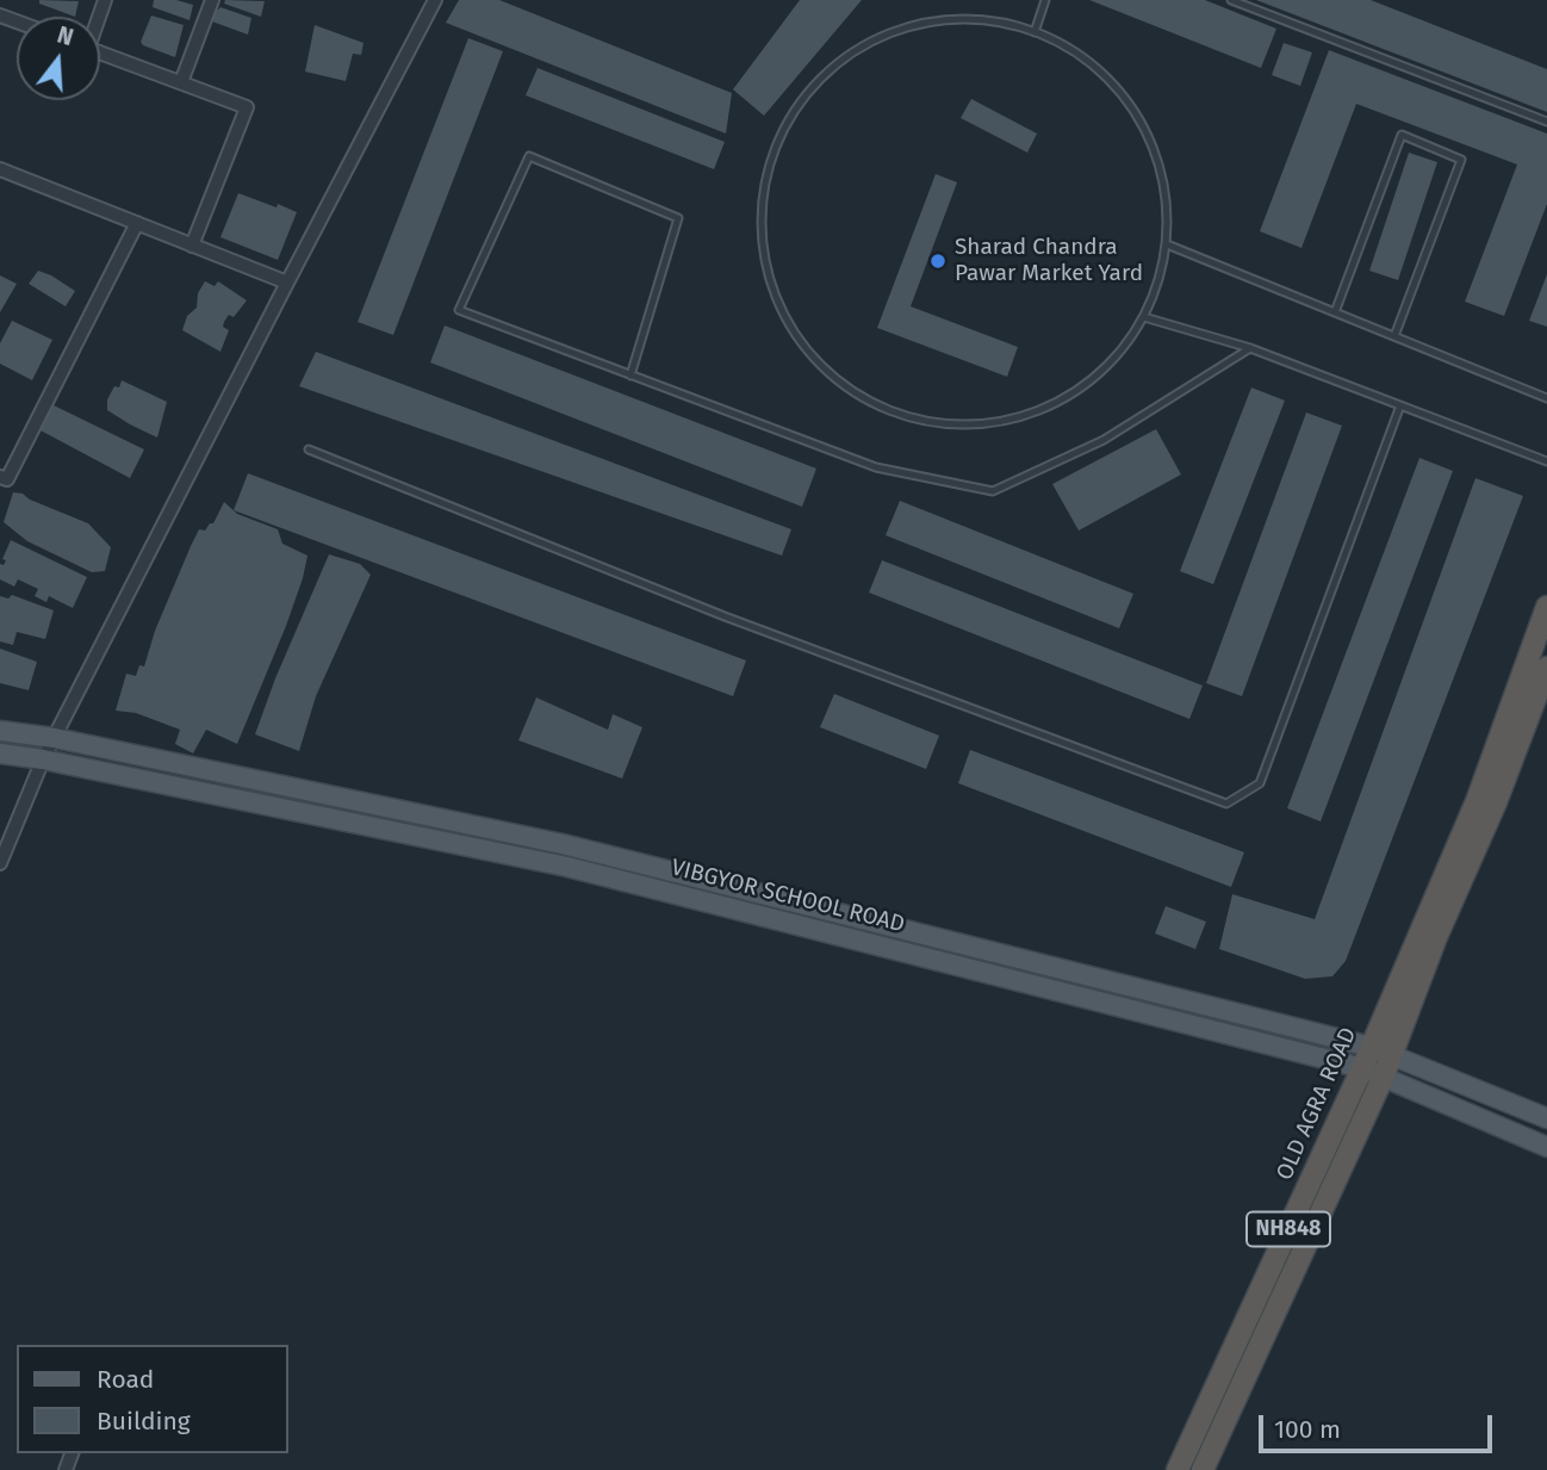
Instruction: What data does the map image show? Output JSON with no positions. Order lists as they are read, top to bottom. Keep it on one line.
{"streets":{"highway":["OLD AGRA ROAD","NH848"],"main road":["VIBGYOR SCHOOL ROAD"]},"crossings":[["VIBGYOR SCHOOL ROAD","OLD AGRA ROAD"],["VIBGYOR SCHOOL ROAD","NH848"]],"places":["Sharad Chandra Pawar Market Yard"],"legend":["Road","Building"],"scale_bar":"100 m","north":"top"}
